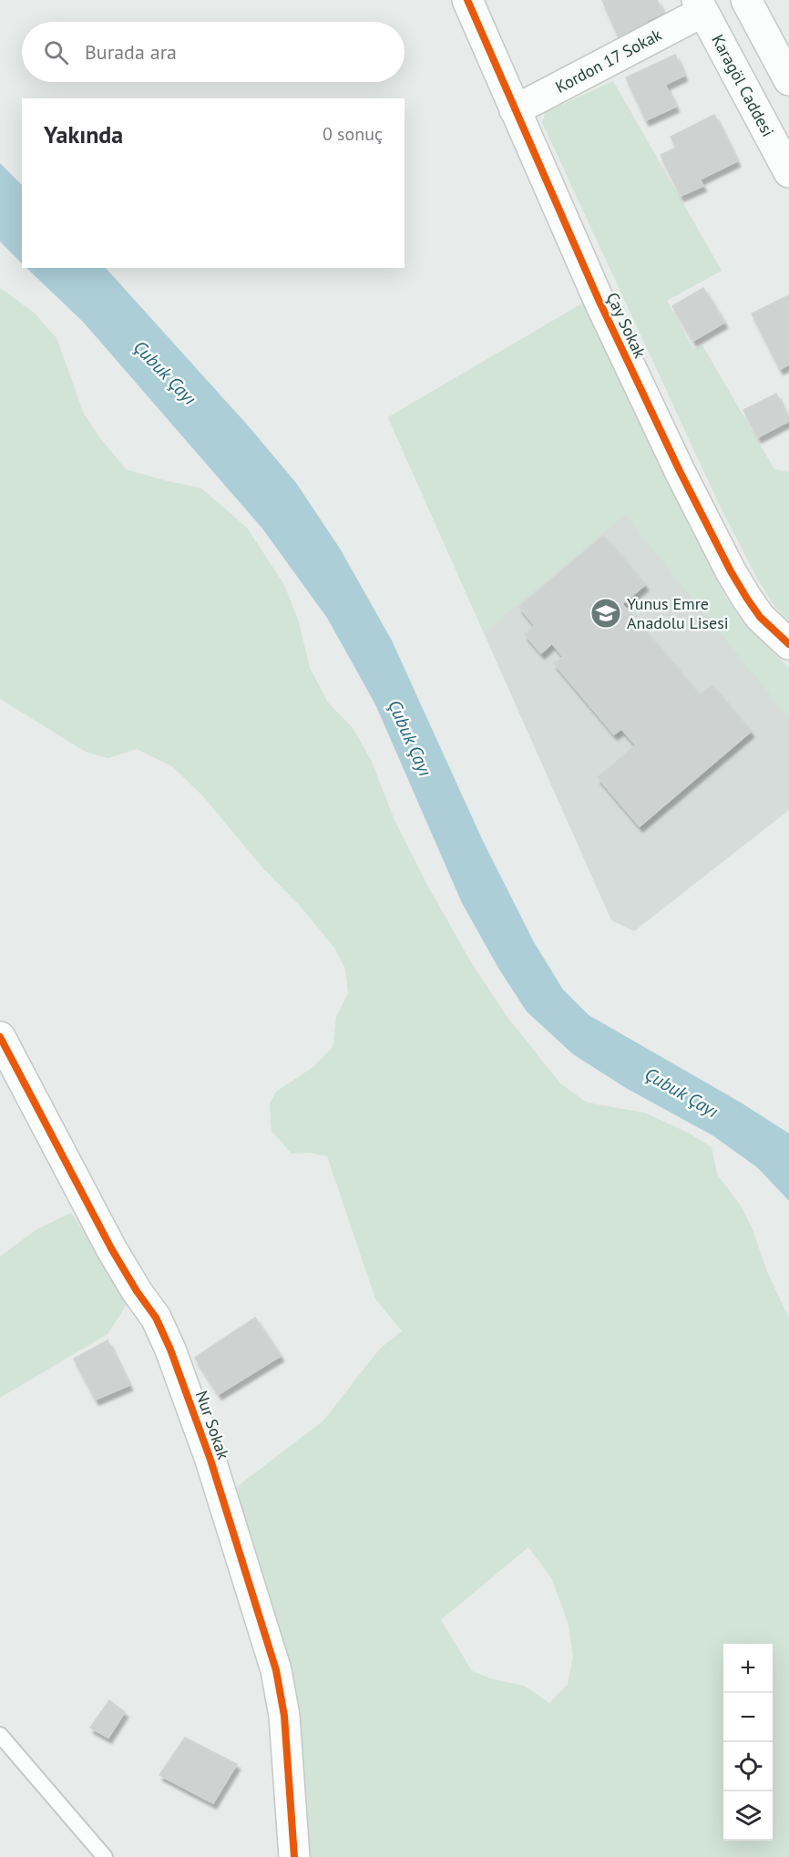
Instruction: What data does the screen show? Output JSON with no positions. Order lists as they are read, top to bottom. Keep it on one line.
{"streets":{"street":["Kordon 17 Sokak","Karagöl Caddesi","Çay Sokak","Nur Sokak"]},"crossings":[["Kordon 17 Sokak","Karagöl Caddesi"],["Kordon 17 Sokak","Çay Sokak"]],"water":["Çubuk Çayı"],"places":{"school or university":["Yunus Emre Anadolu Lisesi"]},"page":{"search":"Burada ara","heading":["Yakında","0 sonuç"],"map_buttons":["+","−"]}}
